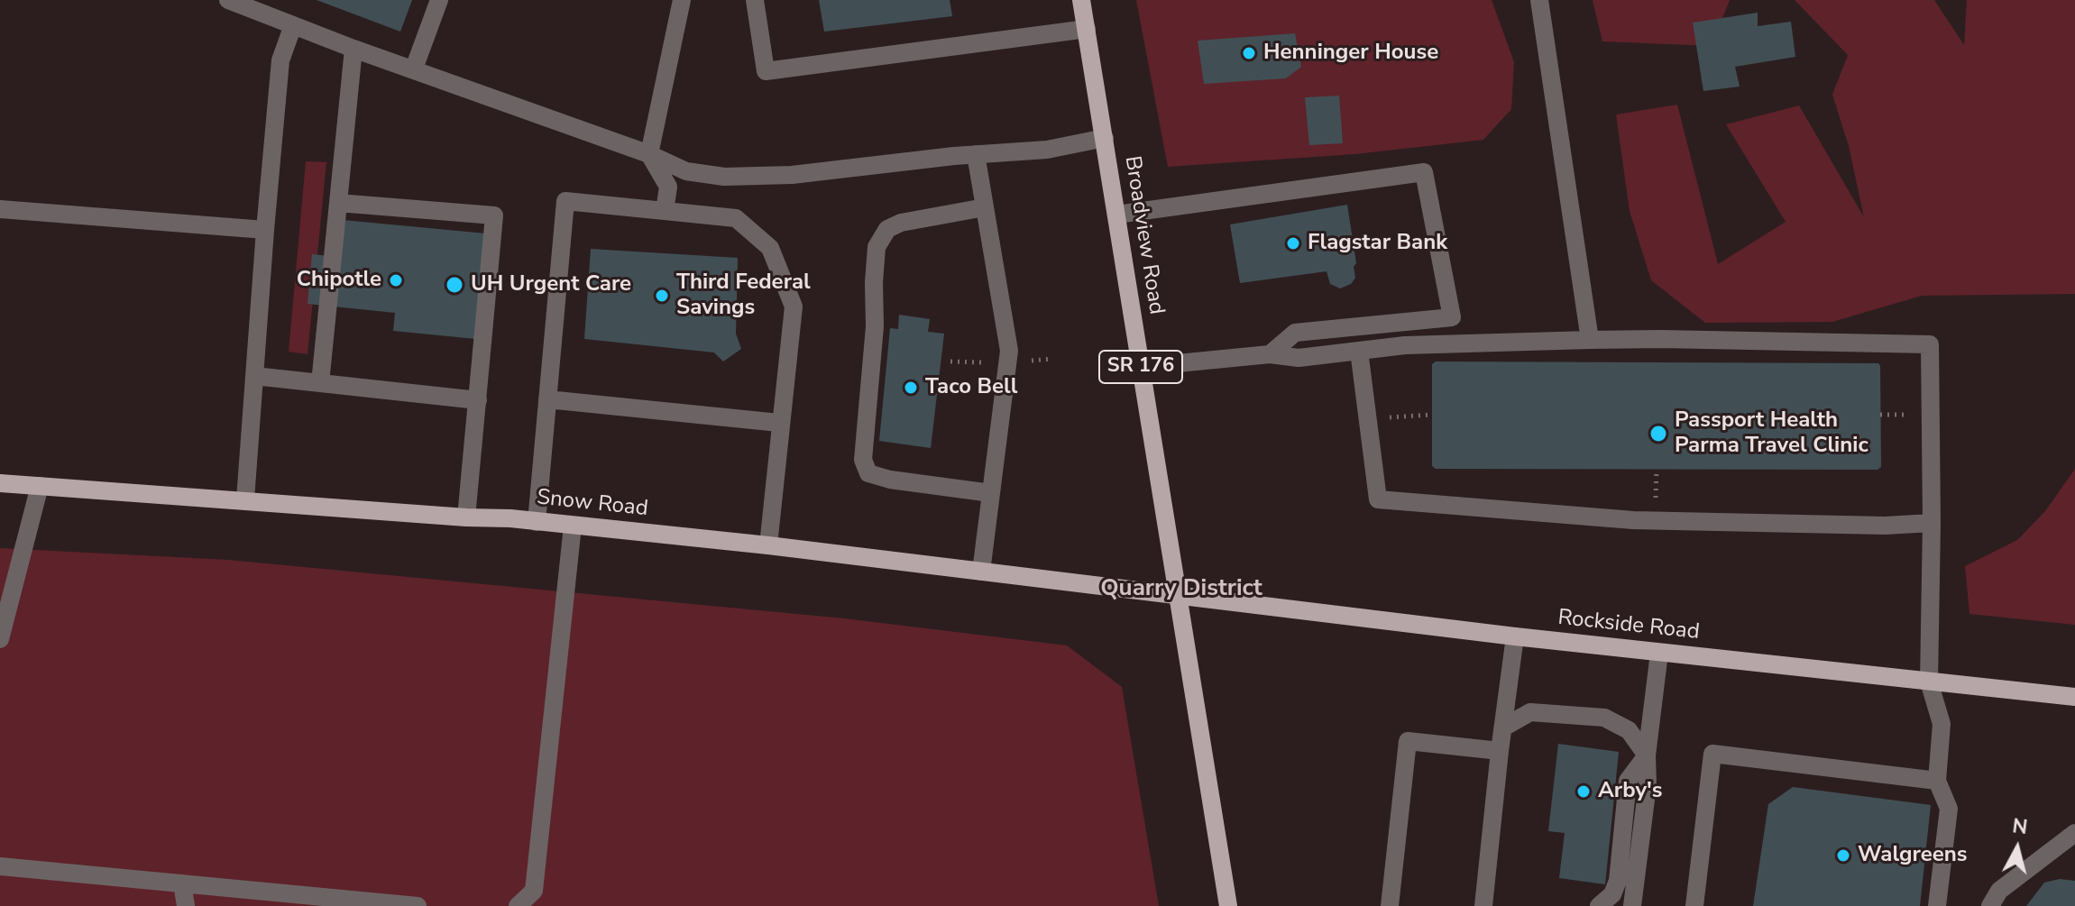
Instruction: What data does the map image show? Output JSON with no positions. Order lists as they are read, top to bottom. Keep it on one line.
{"streets":{"main road":["Broadview Road","SR 176","Snow Road","Rockside Road"]},"crossings":[["Broadview Road","Snow Road"],["Broadview Road","Rockside Road"],["Snow Road","Rockside Road"]],"districts":["Quarry District"],"places":["Henninger House","Flagstar Bank","Chipotle","UH Urgent Care","Third Federal Savings","Taco Bell","Passport Health Parma Travel Clinic","Arby's","Walgreens"],"north":"top"}
